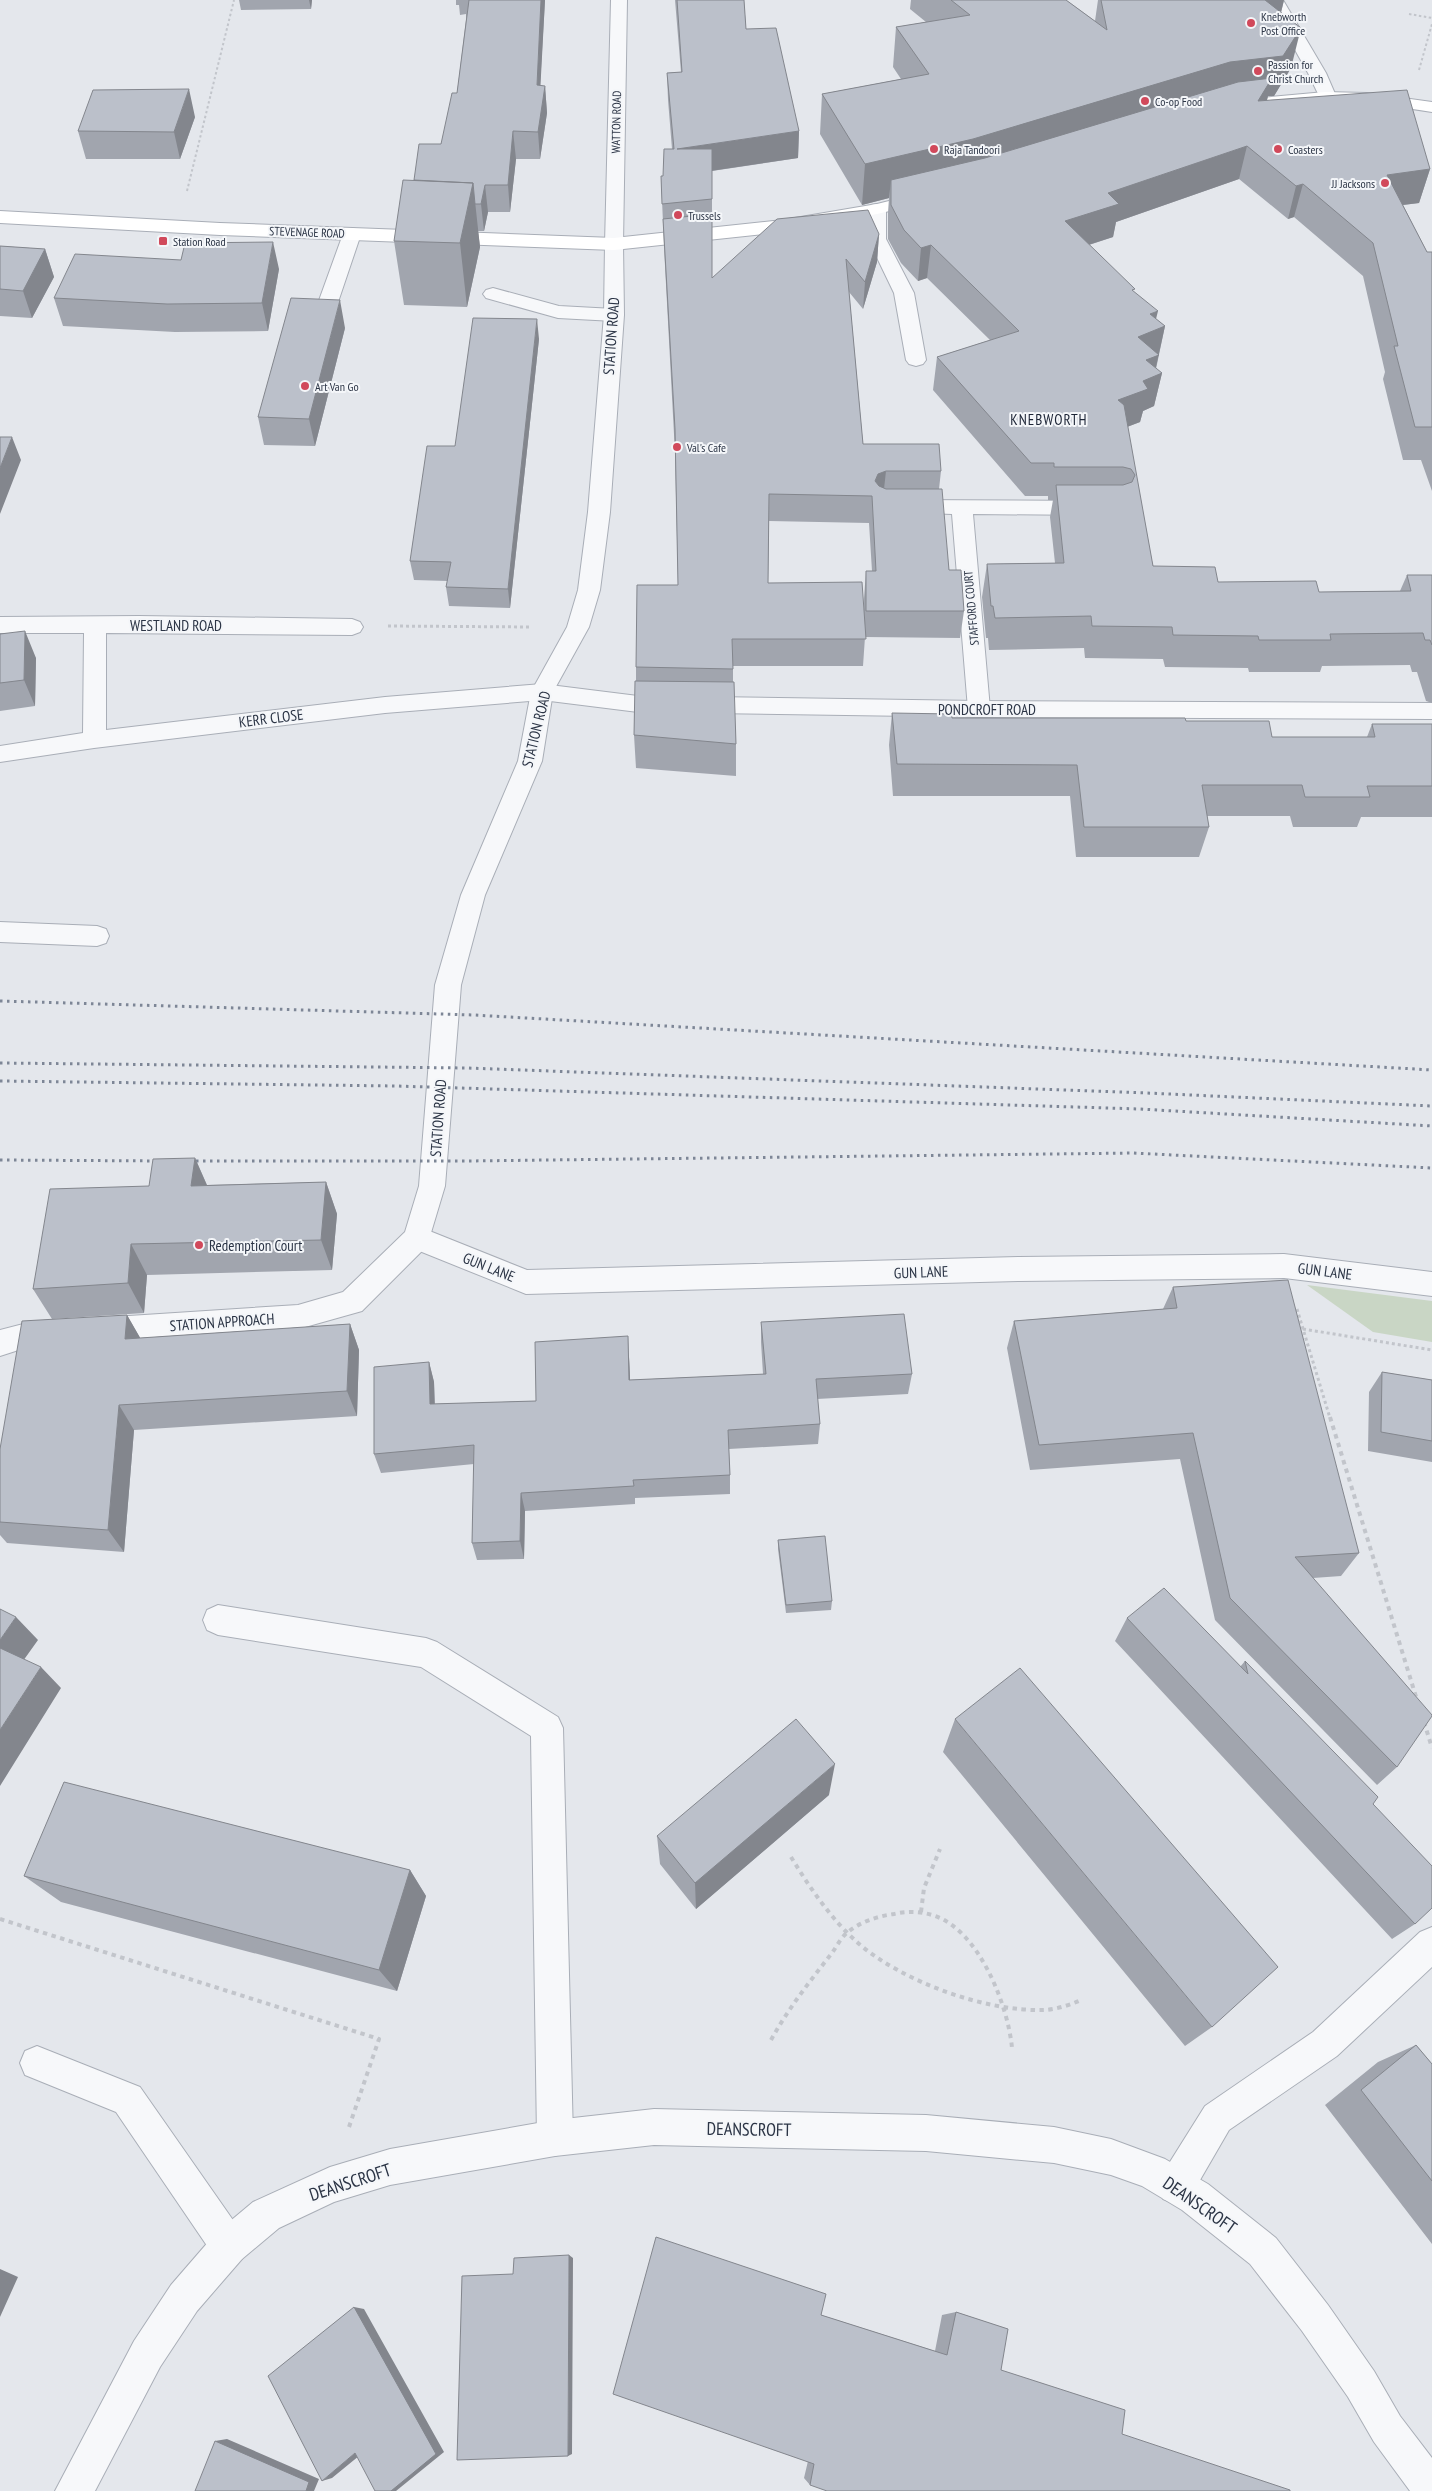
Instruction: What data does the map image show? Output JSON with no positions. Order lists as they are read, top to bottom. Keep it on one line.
{"streets":{"main road":["STEVENAGE ROAD"],"street":["WATTON ROAD","STATION ROAD","STAFFORD COURT","WESTLAND ROAD","PONDCROFT ROAD","KERR CLOSE","GUN LANE","STATION APPROACH","DEANSCROFT"]},"crossings":[["WATTON ROAD","STEVENAGE ROAD"],["WATTON ROAD","STATION ROAD"],["STEVENAGE ROAD","STATION ROAD"],["STATION ROAD","PONDCROFT ROAD"],["STATION ROAD","KERR CLOSE"],["STATION ROAD","GUN LANE"],["STATION ROAD","STATION APPROACH"],["STAFFORD COURT","PONDCROFT ROAD"],["PONDCROFT ROAD","KERR CLOSE"],["GUN LANE","STATION APPROACH"]],"districts":["KNEBWORTH"],"places":{"other":["Knebworth Post Office","Passion for Christ Church","Co-op Food","Raja Tandoori","Coasters","JJ Jacksons","Trussels","Art Van Go","Val's Cafe","Redemption Court"],"transit":["Station Road"]}}
